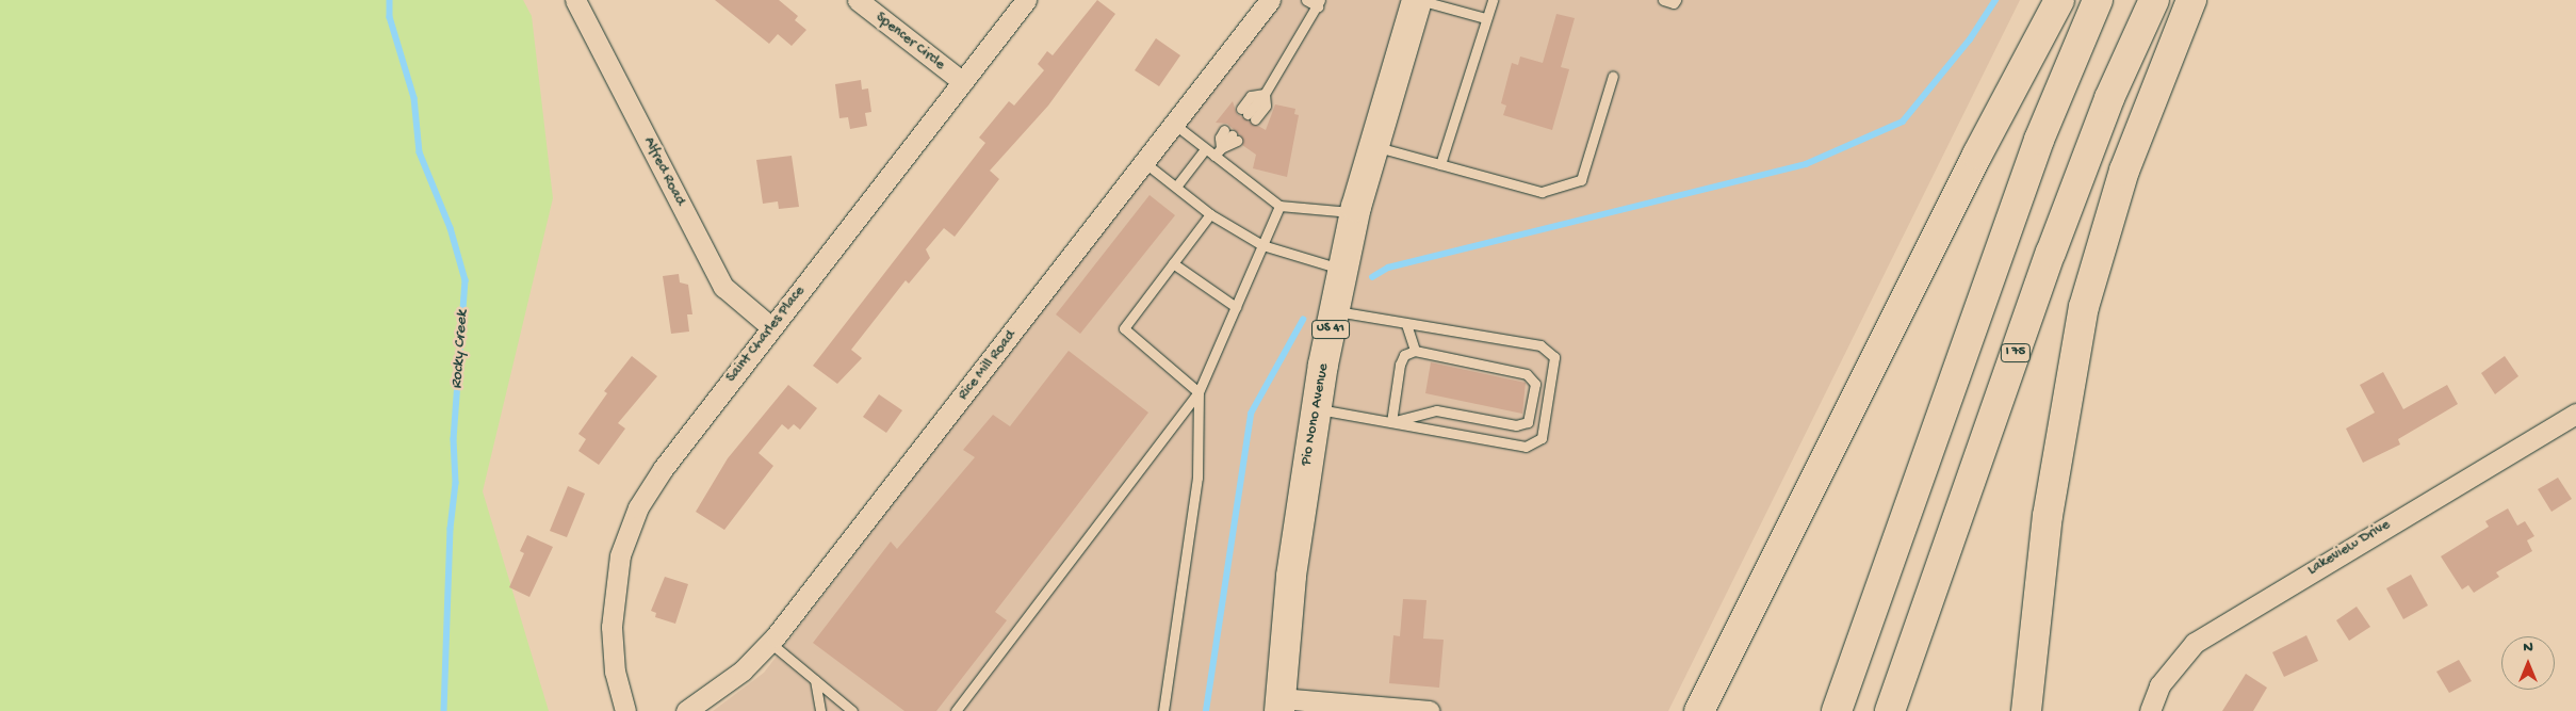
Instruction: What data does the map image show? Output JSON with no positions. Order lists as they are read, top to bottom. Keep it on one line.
{"streets":{"main road":["US 41","I 75","Pio Nono Avenue"],"street":["Spencer Circle","Alfred Road","Saint Charles Place","Rice Mill Road","Lakeview Drive"]},"crossings":[["Spencer Circle","Saint Charles Place"],["Alfred Road","Saint Charles Place"]],"water":["Rocky Creek"],"north":"top"}
